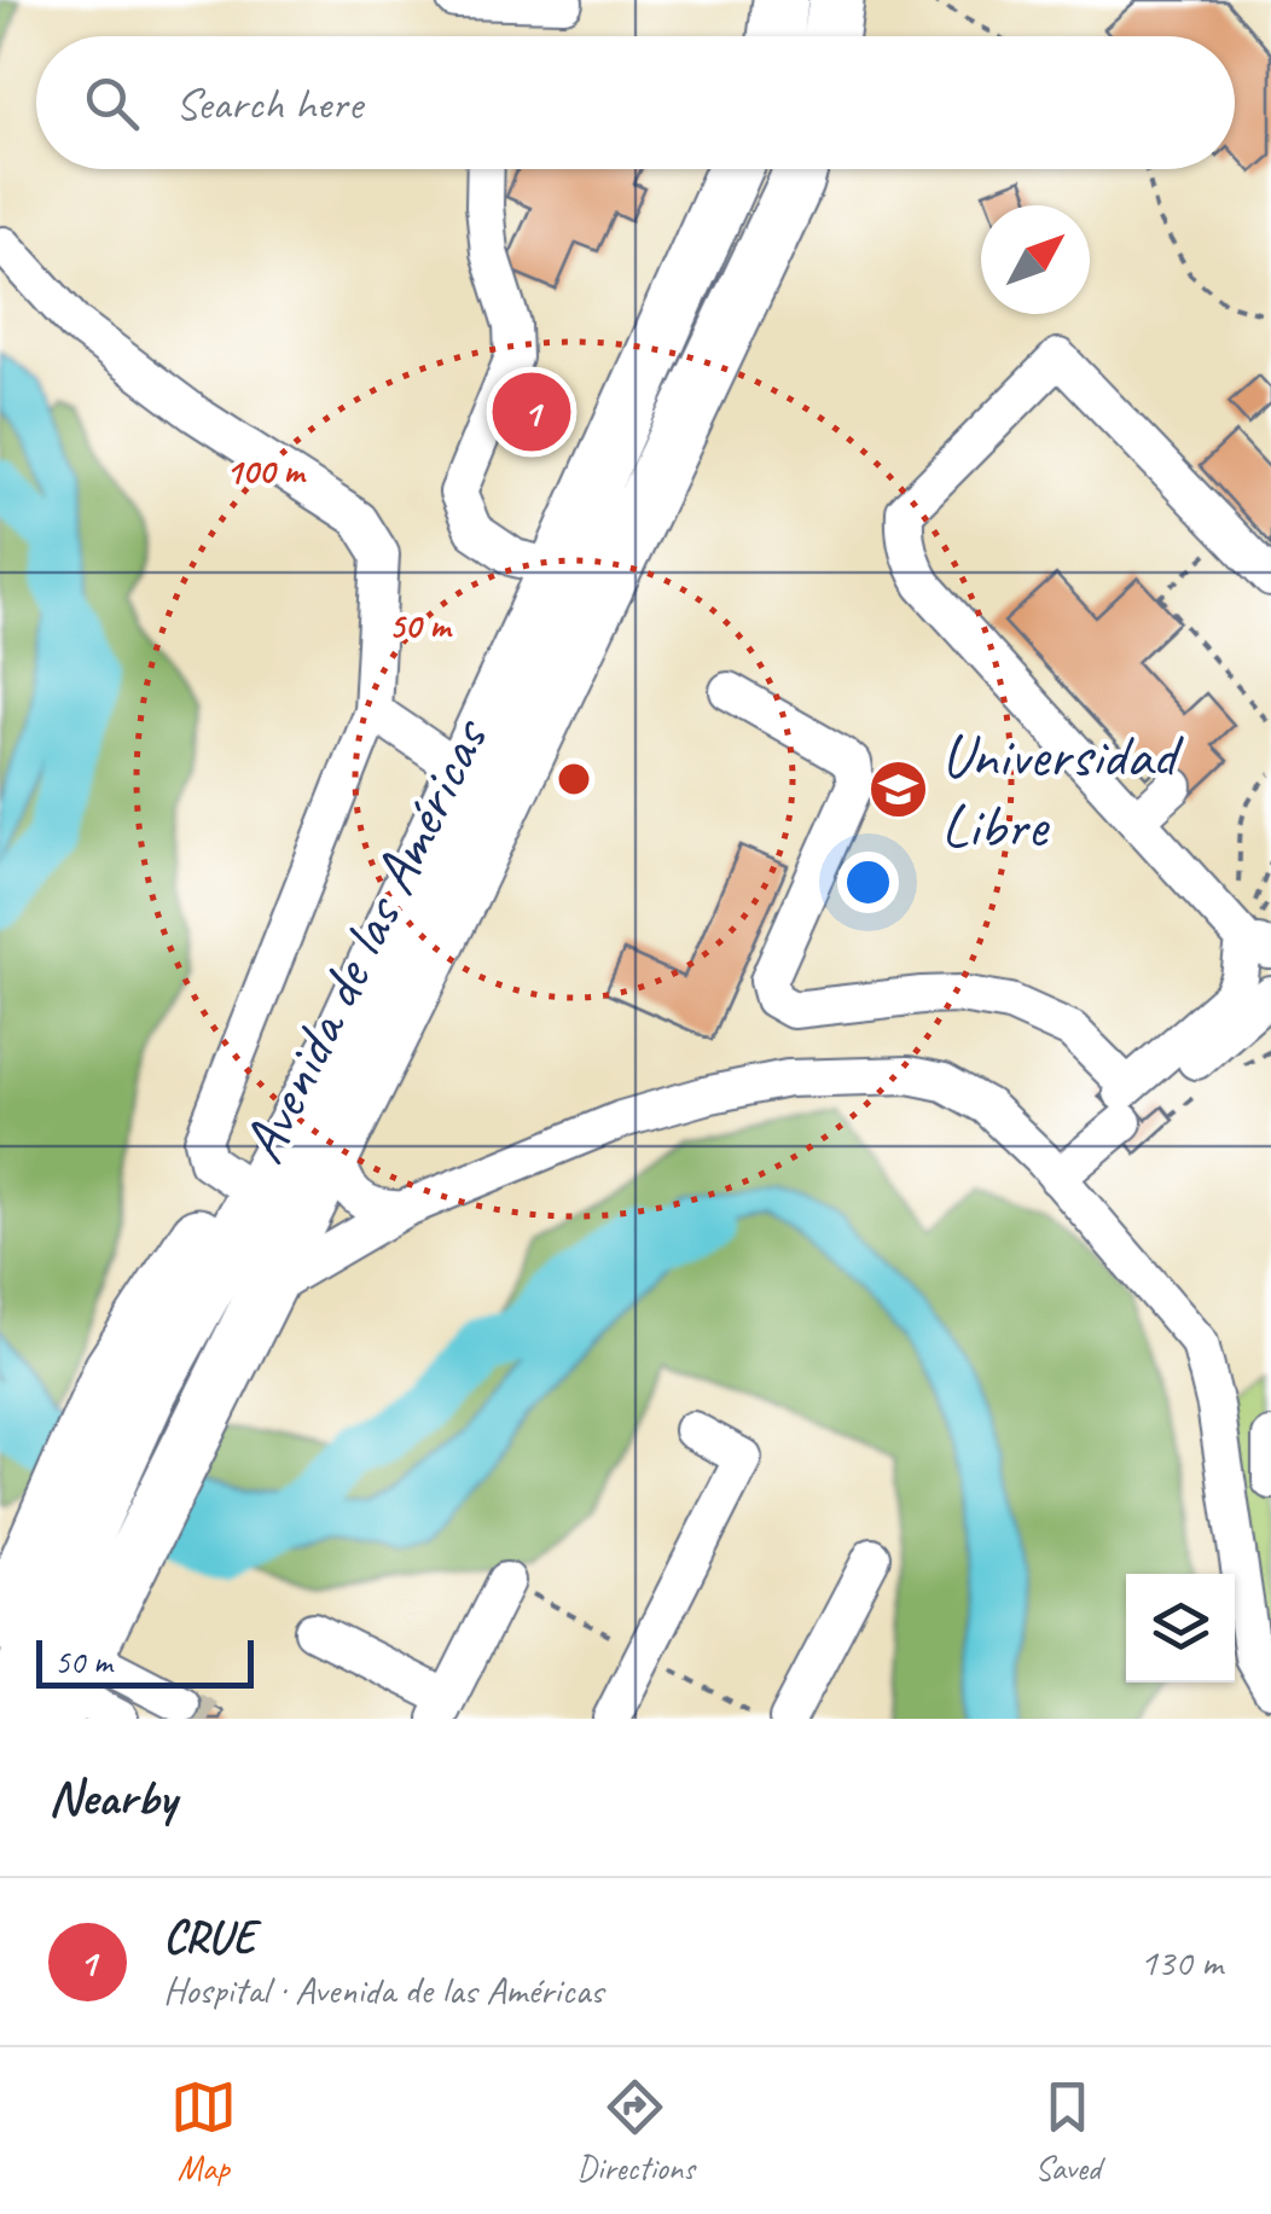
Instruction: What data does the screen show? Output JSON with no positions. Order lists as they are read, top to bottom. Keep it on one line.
{"streets":{"highway":["Avenida de las Américas"]},"places":{"school or university":["Universidad Libre"]},"scale_bar":"50 m","north":"top right","page":{"search":"Search here","pins":"1","scale":"50 m","heading":"Nearby","list":[{"mark":"1","name":"CRUE","note":"Hospital · Avenida de las Américas","value":"130 m"}],"nav":["Map","Directions","Saved"]},"rings":["100 m","50 m"]}
